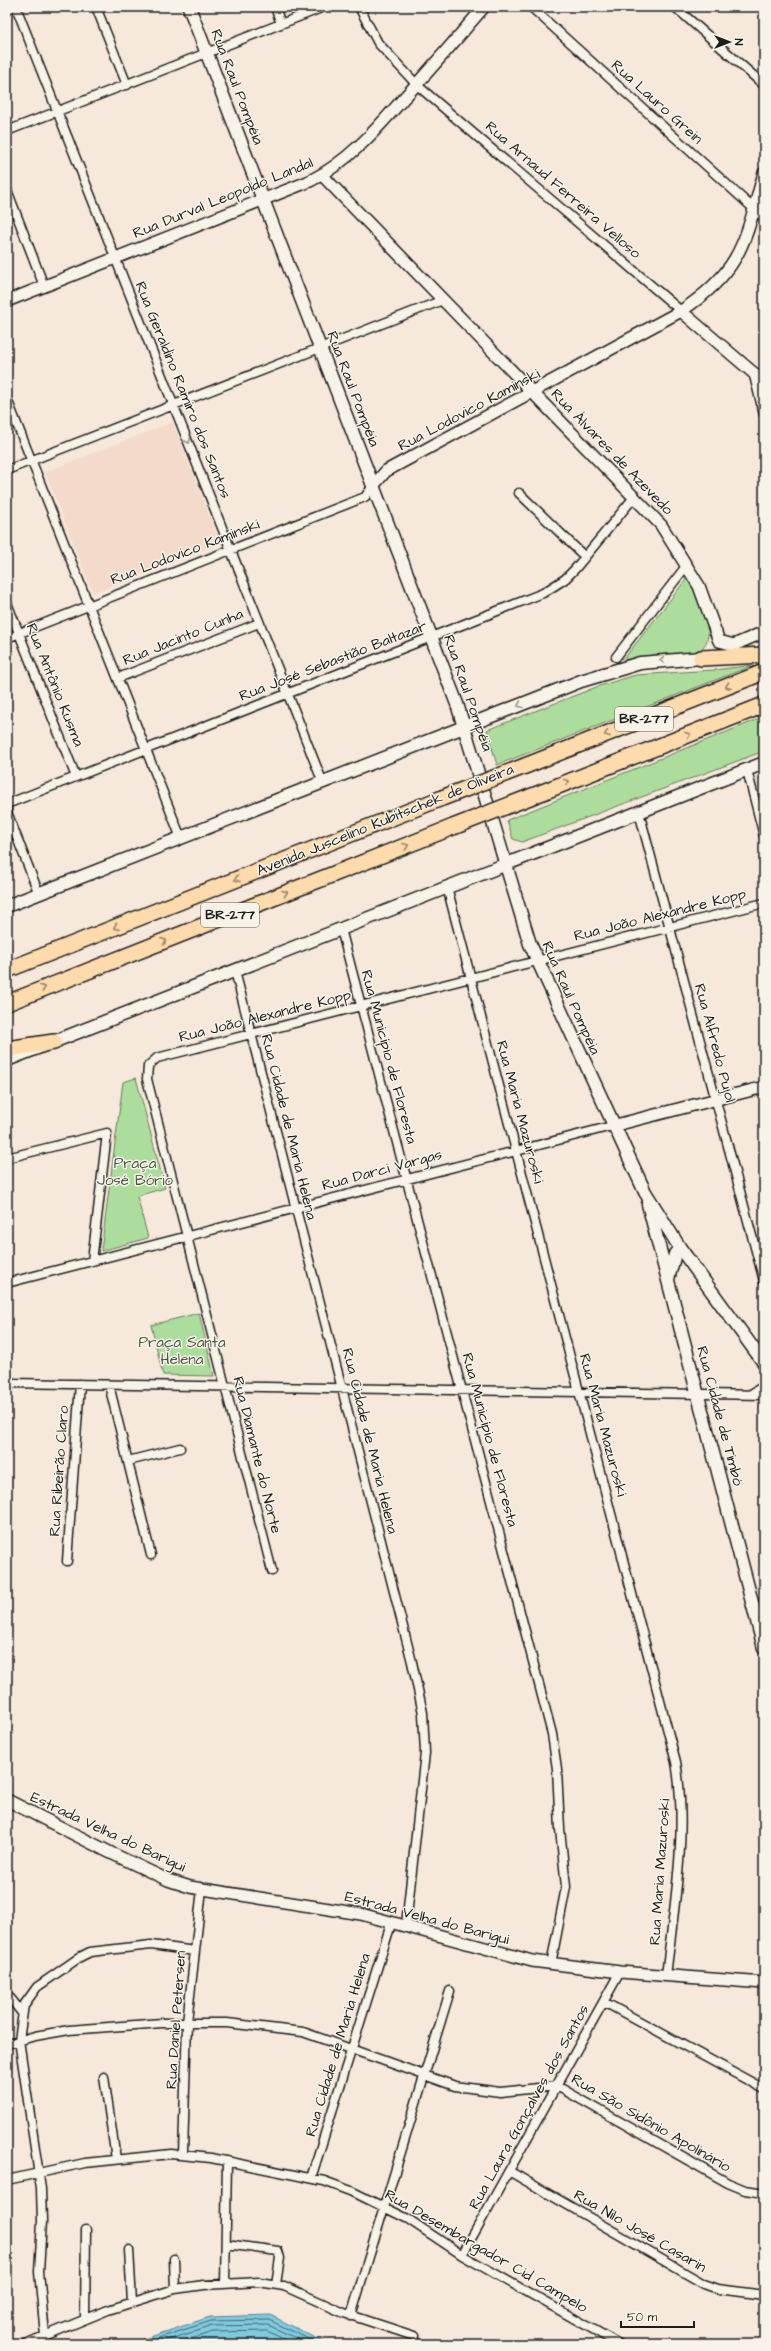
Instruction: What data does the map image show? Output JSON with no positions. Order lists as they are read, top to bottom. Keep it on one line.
{"streets":{"highway":["BR-277","Avenida Juscelino Kubitschek de Oliveira"],"main road":["Rua Raul Pompéia","Rua Cidade de Timbó"],"street":["Rua Lauro Grein","Rua Arnaud Ferreira Velloso","Rua Durval Leopoldo Landal","Rua Geraldino Ramiro dos Santos","Rua Lodovico Kaminski","Rua Álvares de Azevedo","Rua Jacinto Cunha","Rua José Sebastião Baltazar","Rua Antônio Kusma","Rua João Alexandre Kopp","Rua Alfredo Pujol","Rua Município de Floresta","Rua Maria Mazuroski","Rua Cidade de Maria Helena","Rua Darci Vargas","Rua Diamante do Norte","Rua Ribeirão Claro","Estrada Velha do Barigui","Rua Daniel Petersen","Rua Laura Gonçalves dos Santos","Rua São Sidônio Apolinário","Rua Nilo José Casarin","Rua Desembargador Cid Campelo"]},"crossings":[["Rua Raul Pompéia","Rua Durval Leopoldo Landal"],["Rua Raul Pompéia","Rua Lodovico Kaminski"],["Rua Raul Pompéia","Rua José Sebastião Baltazar"],["Rua Raul Pompéia","Rua João Alexandre Kopp"],["Rua Raul Pompéia","Rua Darci Vargas"],["Rua Raul Pompéia","Rua Cidade de Timbó"],["Rua Lauro Grein","Rua Lodovico Kaminski"],["Rua Arnaud Ferreira Velloso","Rua Durval Leopoldo Landal"],["Rua Arnaud Ferreira Velloso","Rua Lodovico Kaminski"],["Rua Durval Leopoldo Landal","Rua Geraldino Ramiro dos Santos"],["Rua Durval Leopoldo Landal","Rua Álvares de Azevedo"],["Rua Geraldino Ramiro dos Santos","Rua Lodovico Kaminski"],["Rua Geraldino Ramiro dos Santos","Rua Jacinto Cunha"],["Rua Geraldino Ramiro dos Santos","Rua José Sebastião Baltazar"],["Rua Lodovico Kaminski","Rua Álvares de Azevedo"],["Rua Lodovico Kaminski","Rua Antônio Kusma"],["Rua Álvares de Azevedo","Rua José Sebastião Baltazar"],["Rua José Sebastião Baltazar","Rua Antônio Kusma"],["Rua João Alexandre Kopp","Rua Alfredo Pujol"],["Rua João Alexandre Kopp","Rua Município de Floresta"],["Rua João Alexandre Kopp","Rua Maria Mazuroski"],["Rua João Alexandre Kopp","Rua Cidade de Maria Helena"],["Rua João Alexandre Kopp","Rua Diamante do Norte"],["Rua Alfredo Pujol","Rua Darci Vargas"],["Rua Município de Floresta","Rua Darci Vargas"],["Rua Município de Floresta","Estrada Velha do Barigui"],["Rua Maria Mazuroski","Rua Darci Vargas"],["Rua Maria Mazuroski","Estrada Velha do Barigui"],["Rua Cidade de Maria Helena","Rua Darci Vargas"],["Rua Cidade de Maria Helena","Estrada Velha do Barigui"],["Rua Cidade de Maria Helena","Rua São Sidônio Apolinário"],["Rua Cidade de Maria Helena","Rua Desembargador Cid Campelo"],["Rua Darci Vargas","Rua Diamante do Norte"],["Estrada Velha do Barigui","Rua Daniel Petersen"],["Estrada Velha do Barigui","Rua Laura Gonçalves dos Santos"],["Rua Daniel Petersen","Rua São Sidônio Apolinário"],["Rua Daniel Petersen","Rua Desembargador Cid Campelo"],["Rua Laura Gonçalves dos Santos","Rua São Sidônio Apolinário"],["Rua Laura Gonçalves dos Santos","Rua Nilo José Casarin"],["Rua Laura Gonçalves dos Santos","Rua Desembargador Cid Campelo"]],"parks":["Praça José Bório","Praça Santa Helena"],"scale_bar":"50 m","north":"right"}
